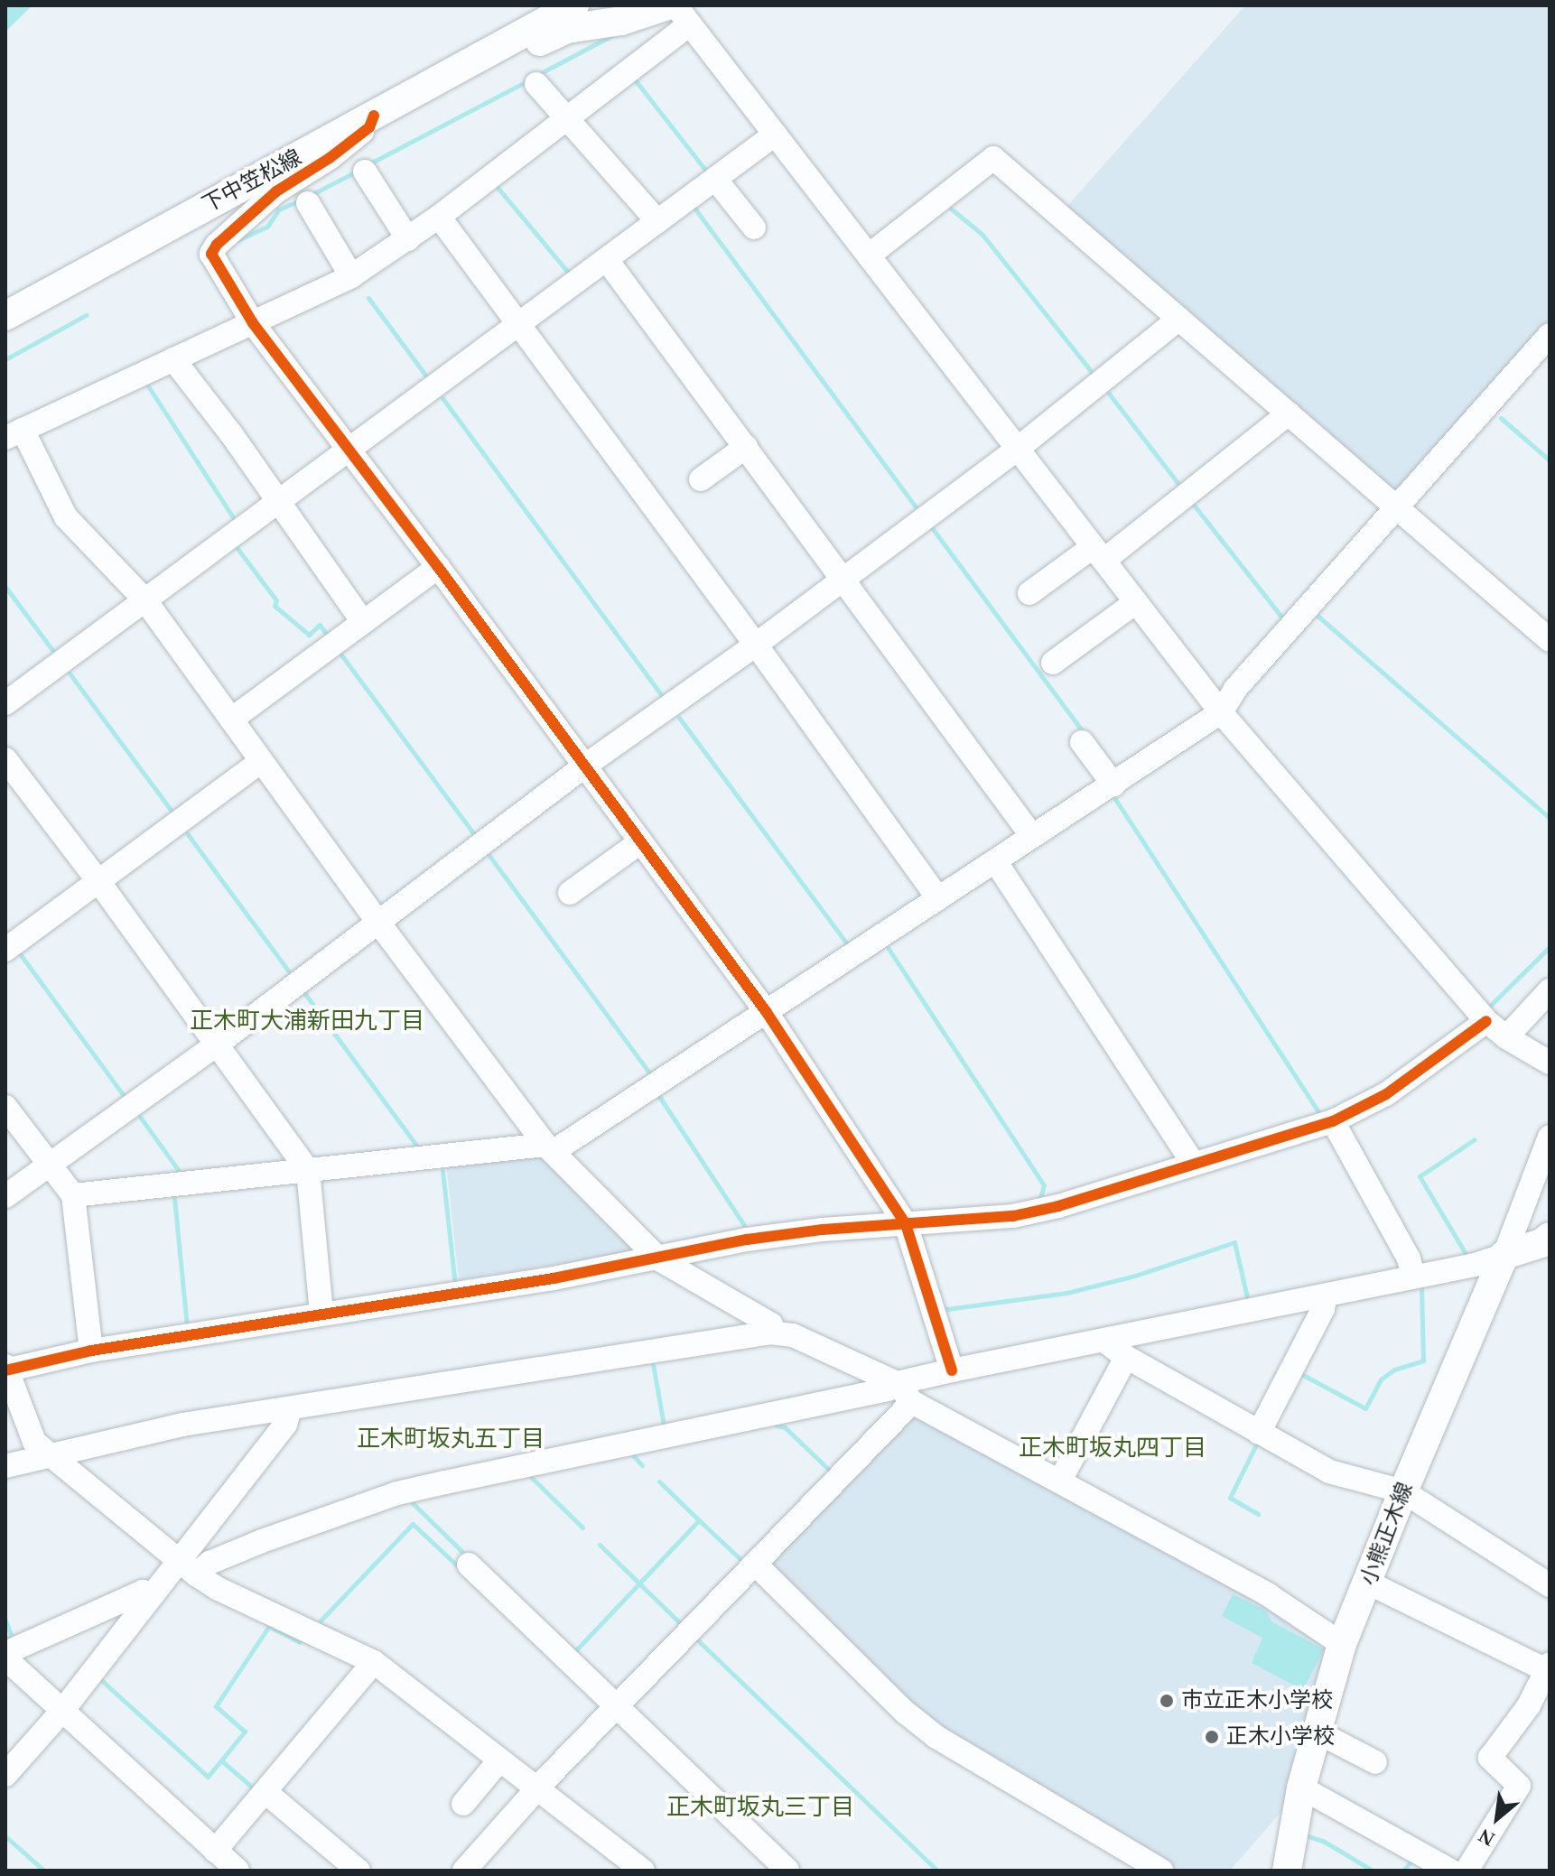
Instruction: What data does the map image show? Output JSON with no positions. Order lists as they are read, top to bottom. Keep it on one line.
{"streets":{"main road":["下中笠松線","小熊正木線"]},"districts":["正木町大浦新田九丁目","正木町坂丸五丁目","正木町坂丸四丁目","正木町坂丸三丁目"],"places":["市立正木小学校","正木小学校"],"north":"bottom left"}
